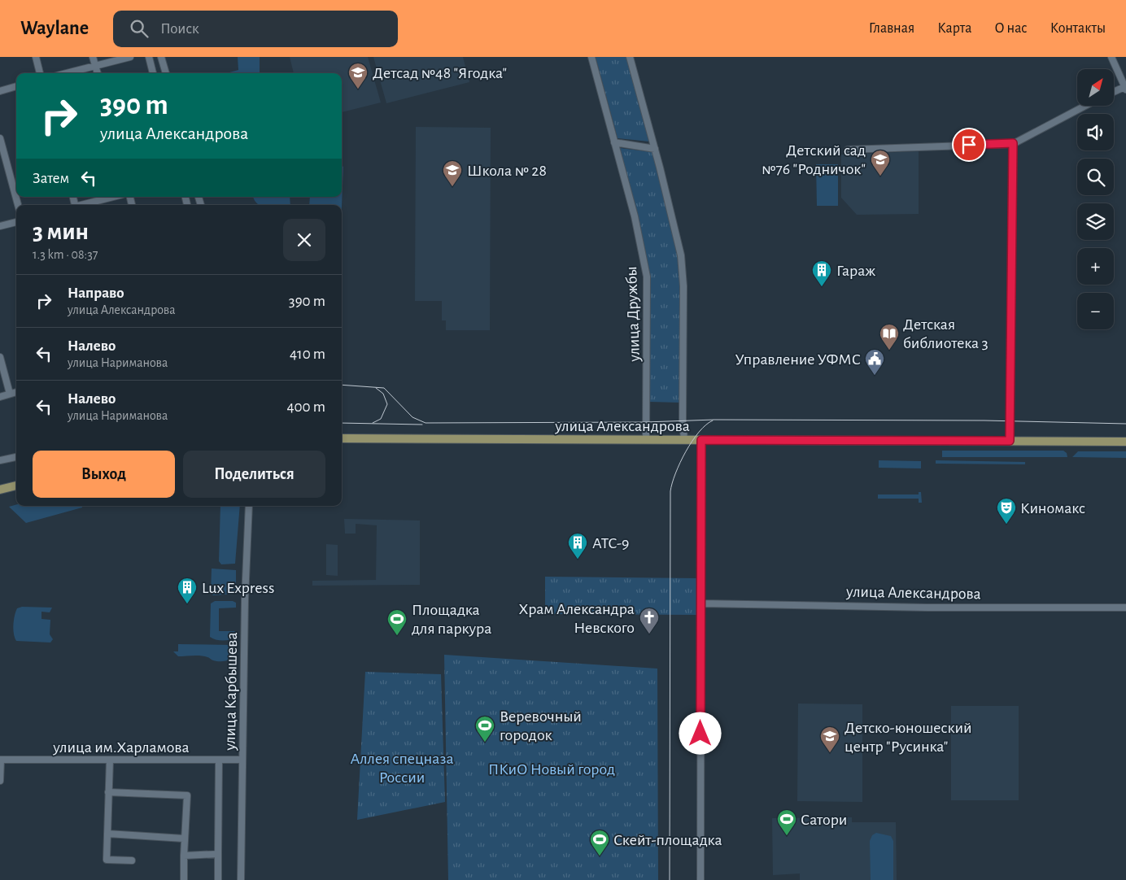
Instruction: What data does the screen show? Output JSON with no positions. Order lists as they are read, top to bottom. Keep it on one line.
{"streets":{"main road":["улица Александрова"],"street":["улица Дружбы","улица Карбышева","улица им.Харламова"]},"crossings":[["улица Дружбы","улица Александрова"],["улица Карбышева","улица им.Харламова"]],"parks":["Аллея спецназа России","ПКиО Новый город"],"places":{"school or university":["Детсад №48 \"Ягодка\"","Детский сад №76 \"Родничок\"","Школа № 28","Детско-юношеский центр \"Русинка\""],"building":["Гараж","АТС-9","Lux Express"],"library":["Детская библиотека 3"],"public building":["Управление УФМС"],"theatre":["Киномакс"],"church":["Храм Александра Невского"],"sports":["Площадка для паркура","Веревочный городок","Сатори","Скейт-площадка"]},"north":"top right","page":{"header":"Waylane","search":"Поиск","nav":["Главная","Карта","О нас","Контакты"],"map_buttons":["+","−"],"turn":["390 m","улица Александрова"],"then":"Затем","heading":["3 мин","1.3 km · 08:37"],"list":[{"name":"Направо","note":"улица Александрова","value":"390 m"},{"name":"Налево","note":"улица Нариманова","value":"410 m"},{"name":"Налево","note":"улица Нариманова","value":"400 m"}],"buttons":["Выход","Поделиться"]}}
